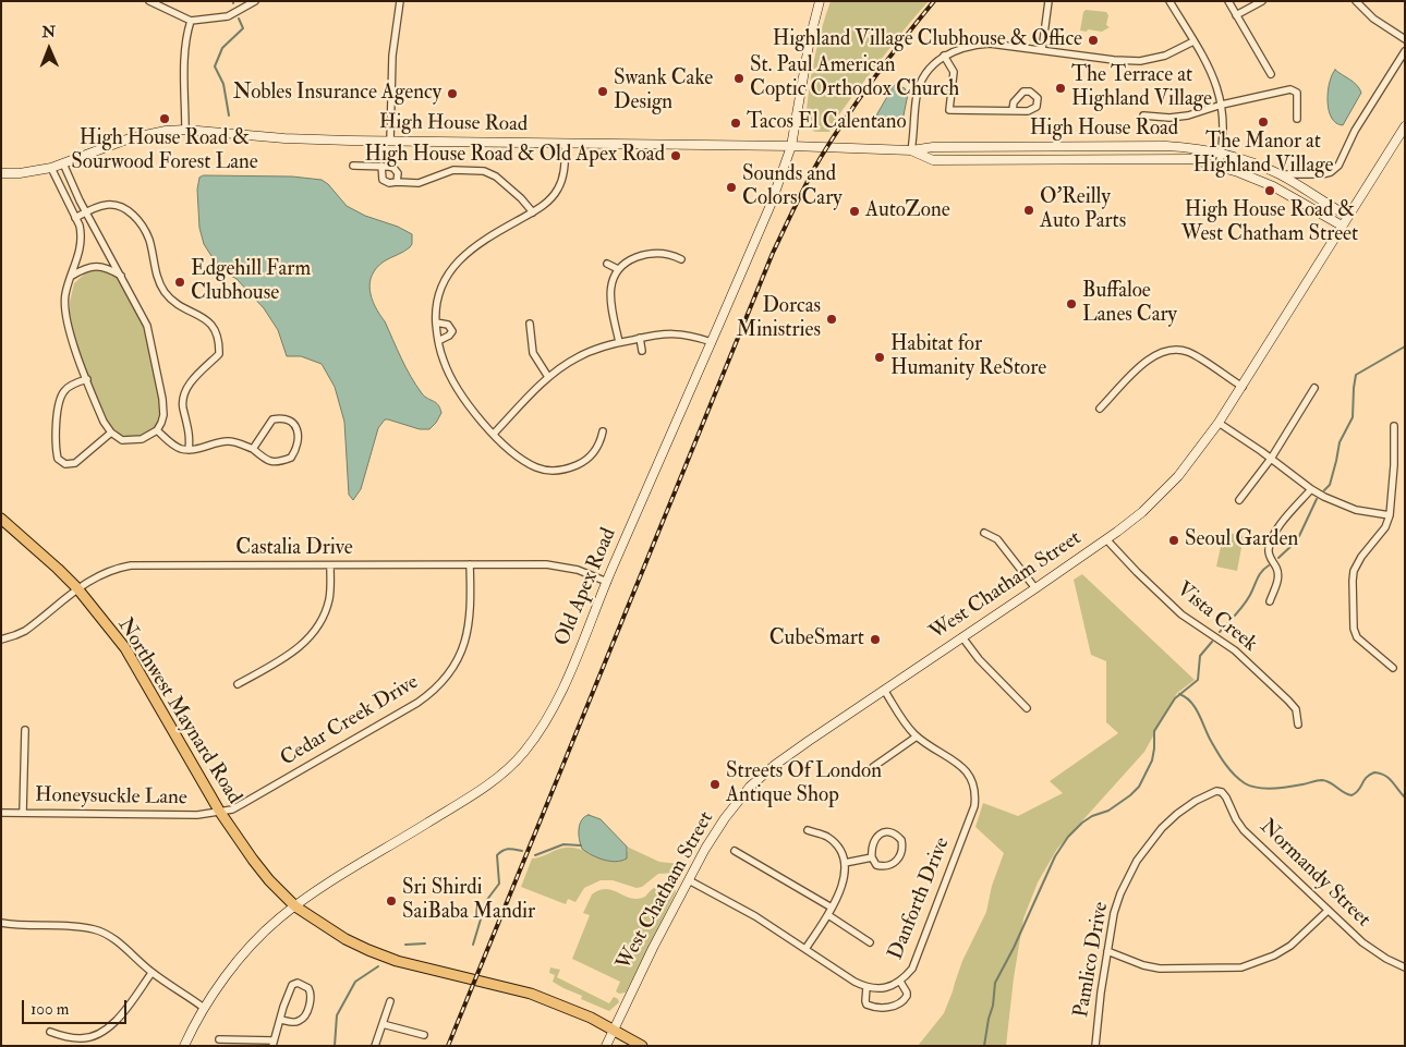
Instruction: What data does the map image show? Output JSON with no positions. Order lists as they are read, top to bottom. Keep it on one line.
{"streets":{"main road":["High House Road","West Chatham Street","Old Apex Road","Northwest Maynard Road"],"street":["Castalia Drive","Vista Creek","Cedar Creek Drive","Honeysuckle Lane","Normandy Street","Danforth Drive","Pamlico Drive"]},"crossings":[["High House Road","West Chatham Street"],["High House Road","Old Apex Road"],["Castalia Drive","Old Apex Road"],["Castalia Drive","Northwest Maynard Road"],["Castalia Drive","Cedar Creek Drive"],["West Chatham Street","Vista Creek"],["West Chatham Street","Northwest Maynard Road"],["West Chatham Street","Danforth Drive"],["Old Apex Road","Northwest Maynard Road"],["Northwest Maynard Road","Cedar Creek Drive"],["Northwest Maynard Road","Honeysuckle Lane"],["Cedar Creek Drive","Honeysuckle Lane"],["Normandy Street","Pamlico Drive"]],"places":["Highland Village Clubhouse & Office","St. Paul American Coptic Orthodox Church","The Terrace at Highland Village","Swank Cake Design","Nobles Insurance Agency","High House Road & Sourwood Forest Lane","The Manor at Highland Village","Tacos El Calentano","High House Road & Old Apex Road","Sounds and Colors Cary","High House Road & West Chatham Street","O'Reilly Auto Parts","AutoZone","Edgehill Farm Clubhouse","Buffaloe Lanes Cary","Dorcas Ministries","Habitat for Humanity ReStore","Seoul Garden","CubeSmart","Streets Of London Antique Shop","Sri Shirdi SaiBaba Mandir"],"scale_bar":"100 m","north":"top"}
